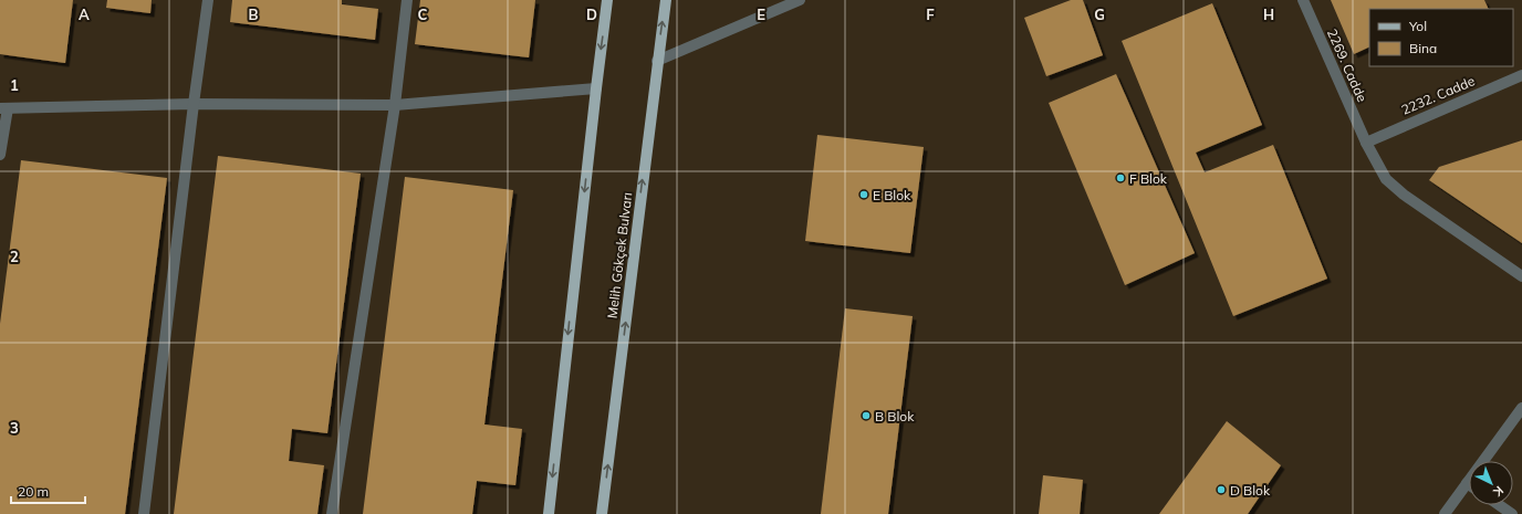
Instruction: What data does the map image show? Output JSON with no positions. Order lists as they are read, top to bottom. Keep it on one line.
{"streets":{"main road":["Melih Gökçek Bulvarı"],"street":["2269. Cadde","2232. Cadde"]},"crossings":[["2269. Cadde","2232. Cadde"]],"places":["F Blok","E Blok","B Blok","D Blok"],"legend":["Yol","Bina"],"scale_bar":"20 m","north":"bottom right","grid":{"columns":["A","B","C","D","E","F","G","H"],"rows":["1","2","3"]}}
